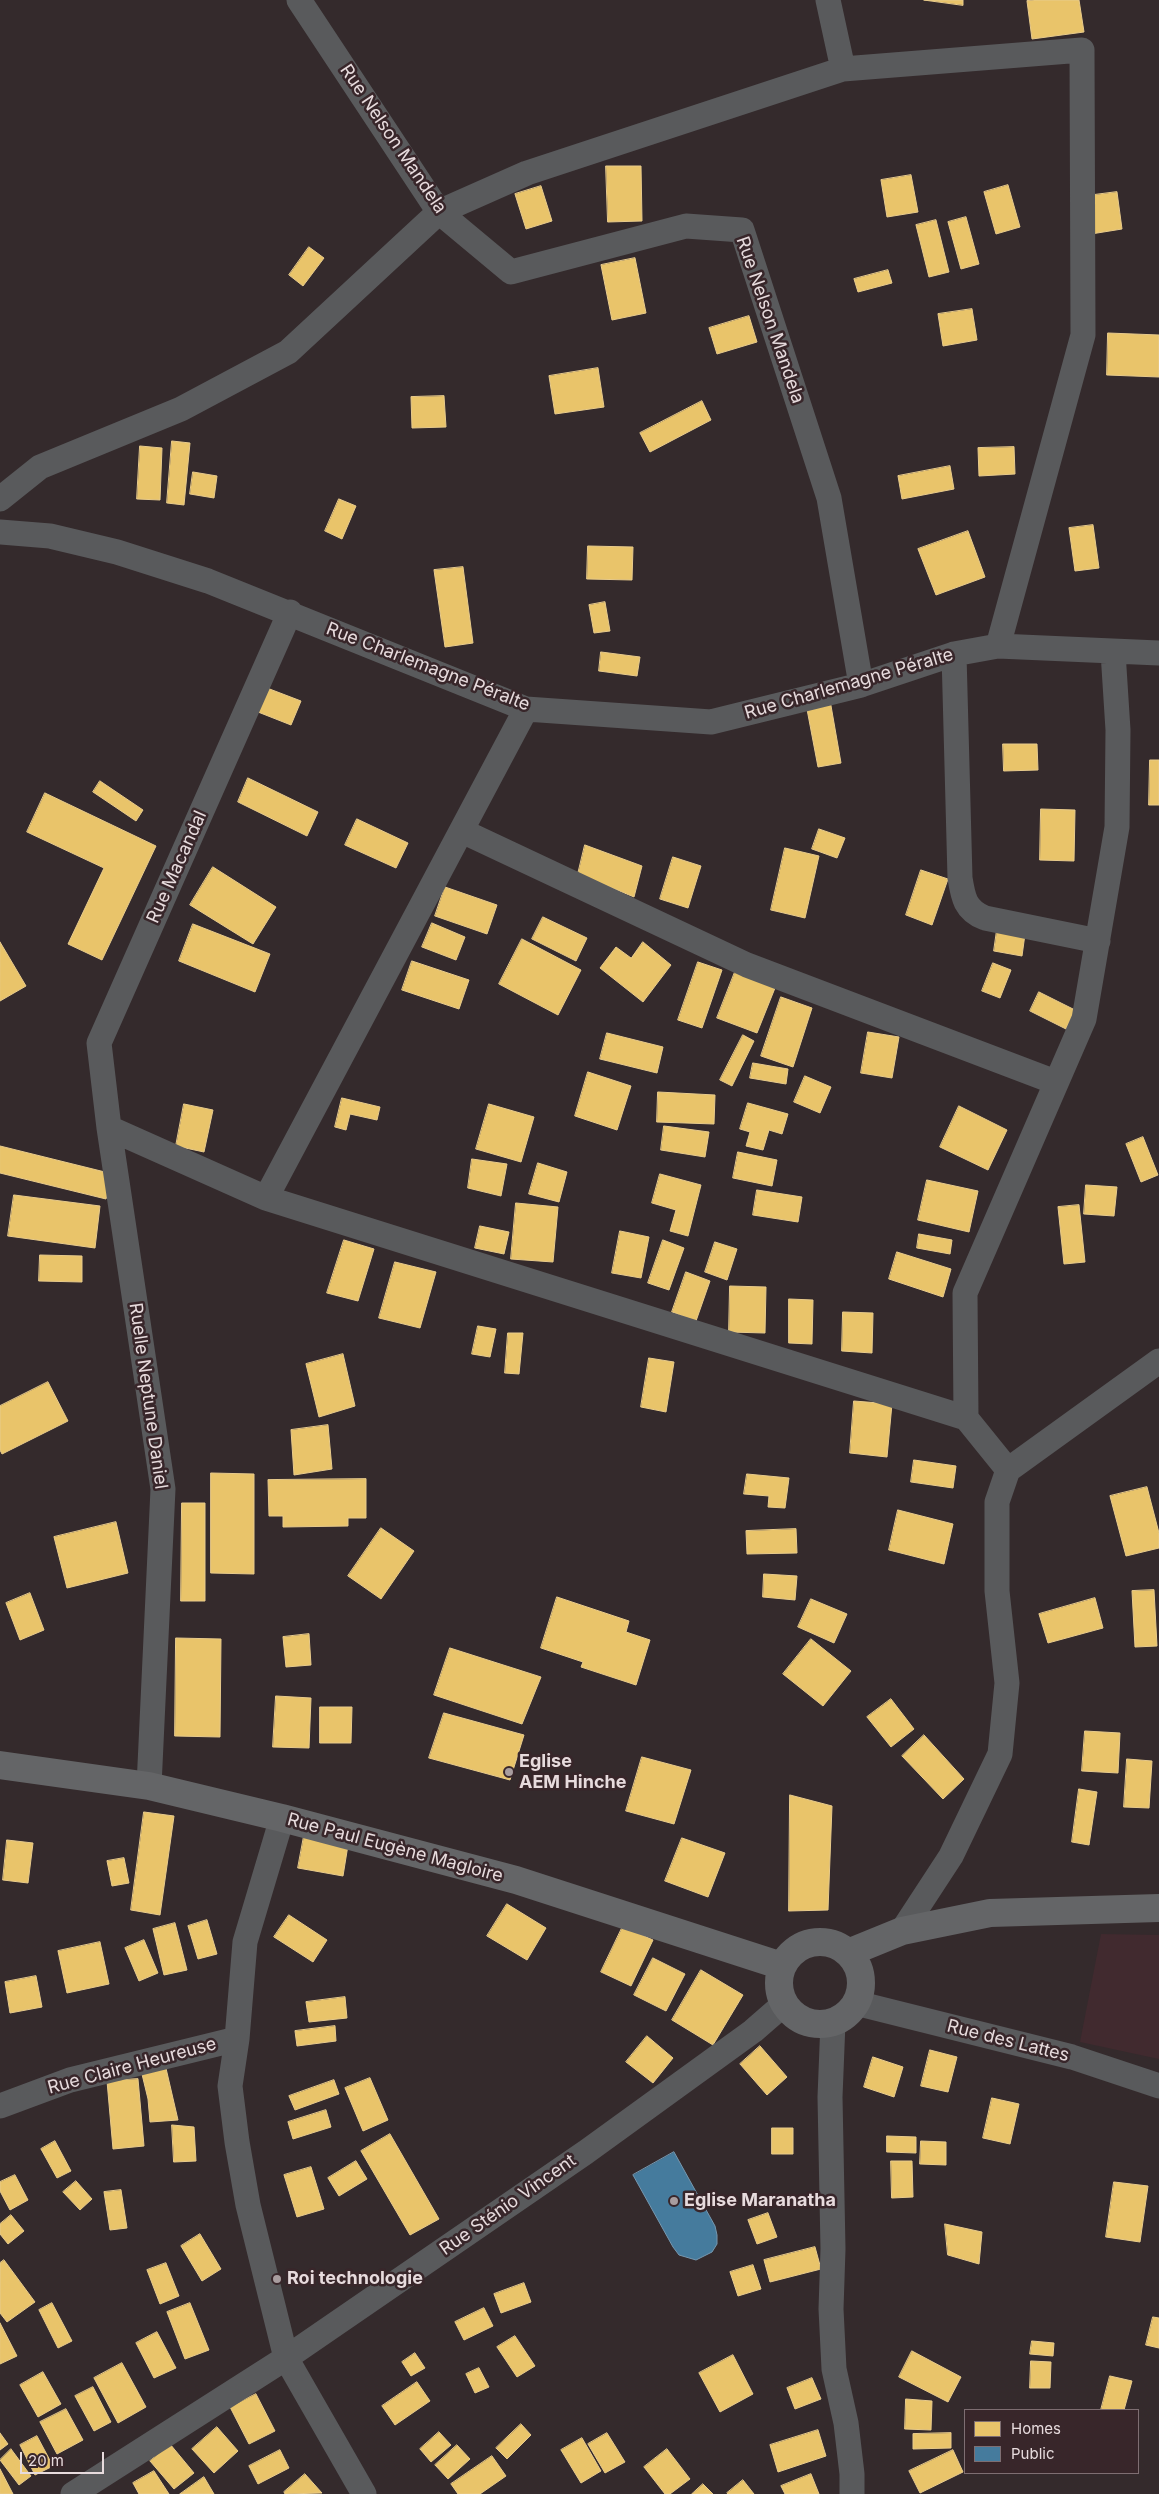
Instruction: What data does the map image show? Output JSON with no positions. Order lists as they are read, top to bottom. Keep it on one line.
{"streets":{"main road":["Rue Paul Eugène Magloire"],"street":["Rue Nelson Mandela","Rue Charlemagne Péralte","Rue Macandal","Ruelle Neptune Daniel","Rue des Lattes","Rue Claire Heureuse","Rue Sténio Vincent"]},"crossings":[["Rue Nelson Mandela","Rue Charlemagne Péralte"],["Rue Charlemagne Péralte","Rue Macandal"],["Rue Macandal","Ruelle Neptune Daniel"],["Ruelle Neptune Daniel","Rue Paul Eugène Magloire"],["Rue Paul Eugène Magloire","Rue des Lattes"],["Rue Paul Eugène Magloire","Rue Sténio Vincent"],["Rue des Lattes","Rue Sténio Vincent"]],"places":["Eglise AEM Hinche","Eglise Maranatha","Roi technologie"],"legend":["Homes","Public"],"scale_bar":"20 m"}
